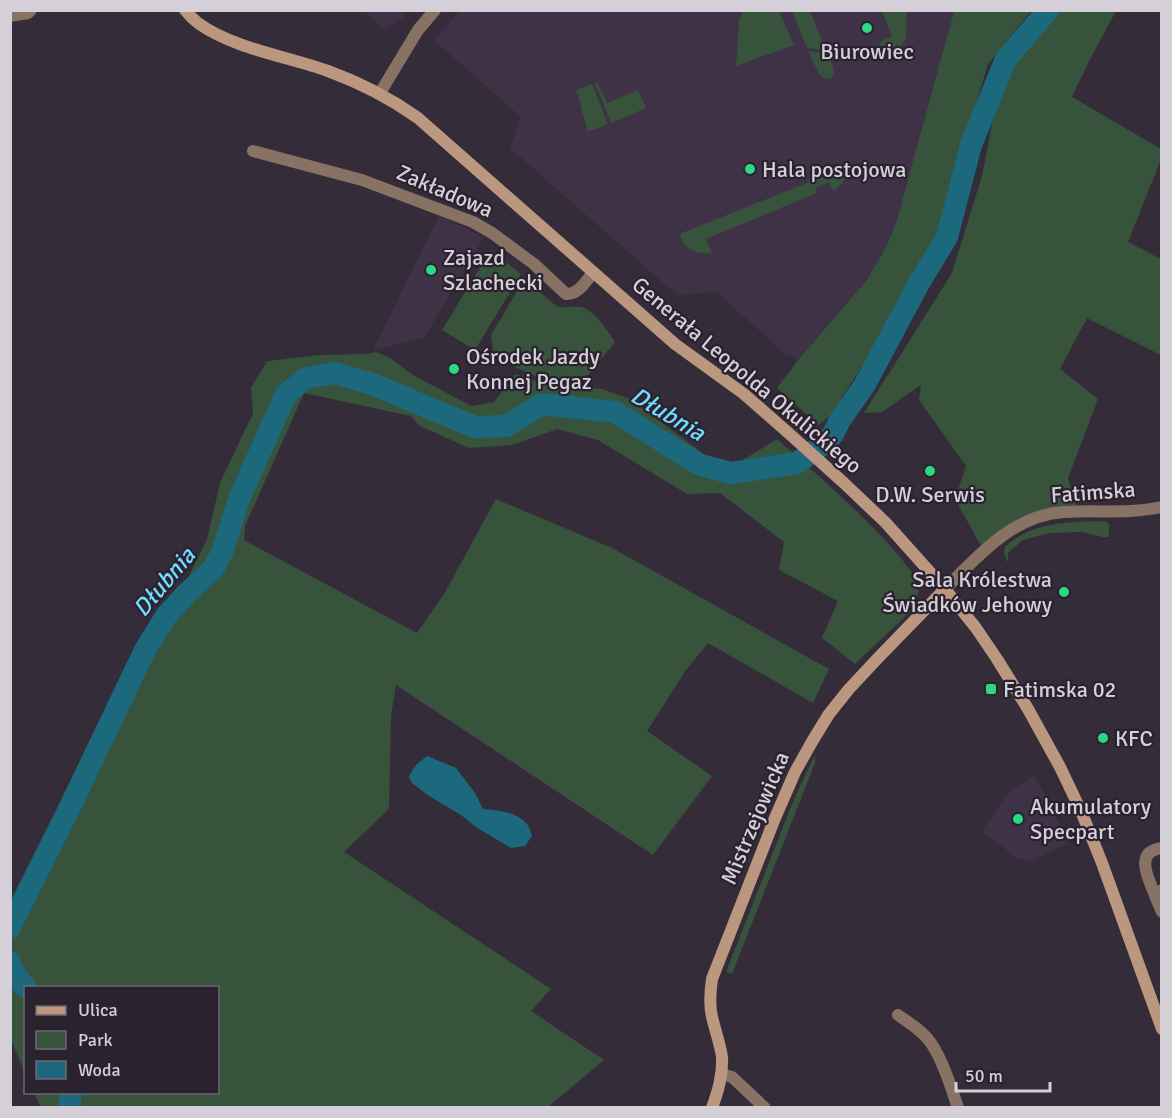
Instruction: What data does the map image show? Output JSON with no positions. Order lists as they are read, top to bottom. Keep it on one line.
{"streets":{"main road":["Generała Leopolda Okulickiego","Mistrzejowicka"],"street":["Zakładowa","Fatimska"]},"crossings":[["Zakładowa","Generała Leopolda Okulickiego"],["Generała Leopolda Okulickiego","Fatimska"],["Generała Leopolda Okulickiego","Mistrzejowicka"],["Fatimska","Mistrzejowicka"]],"water":["Dłubnia"],"places":{"other":["Biurowiec","Hala postojowa","Zajazd Szlachecki","Ośrodek Jazdy Konnej Pegaz","D.W. Serwis","Sala Królestwa Świadków Jehowy","KFC","Akumulatory Specpart"],"transit":["Fatimska 02"]},"legend":["Ulica","Park","Woda"],"scale_bar":"50 m"}
